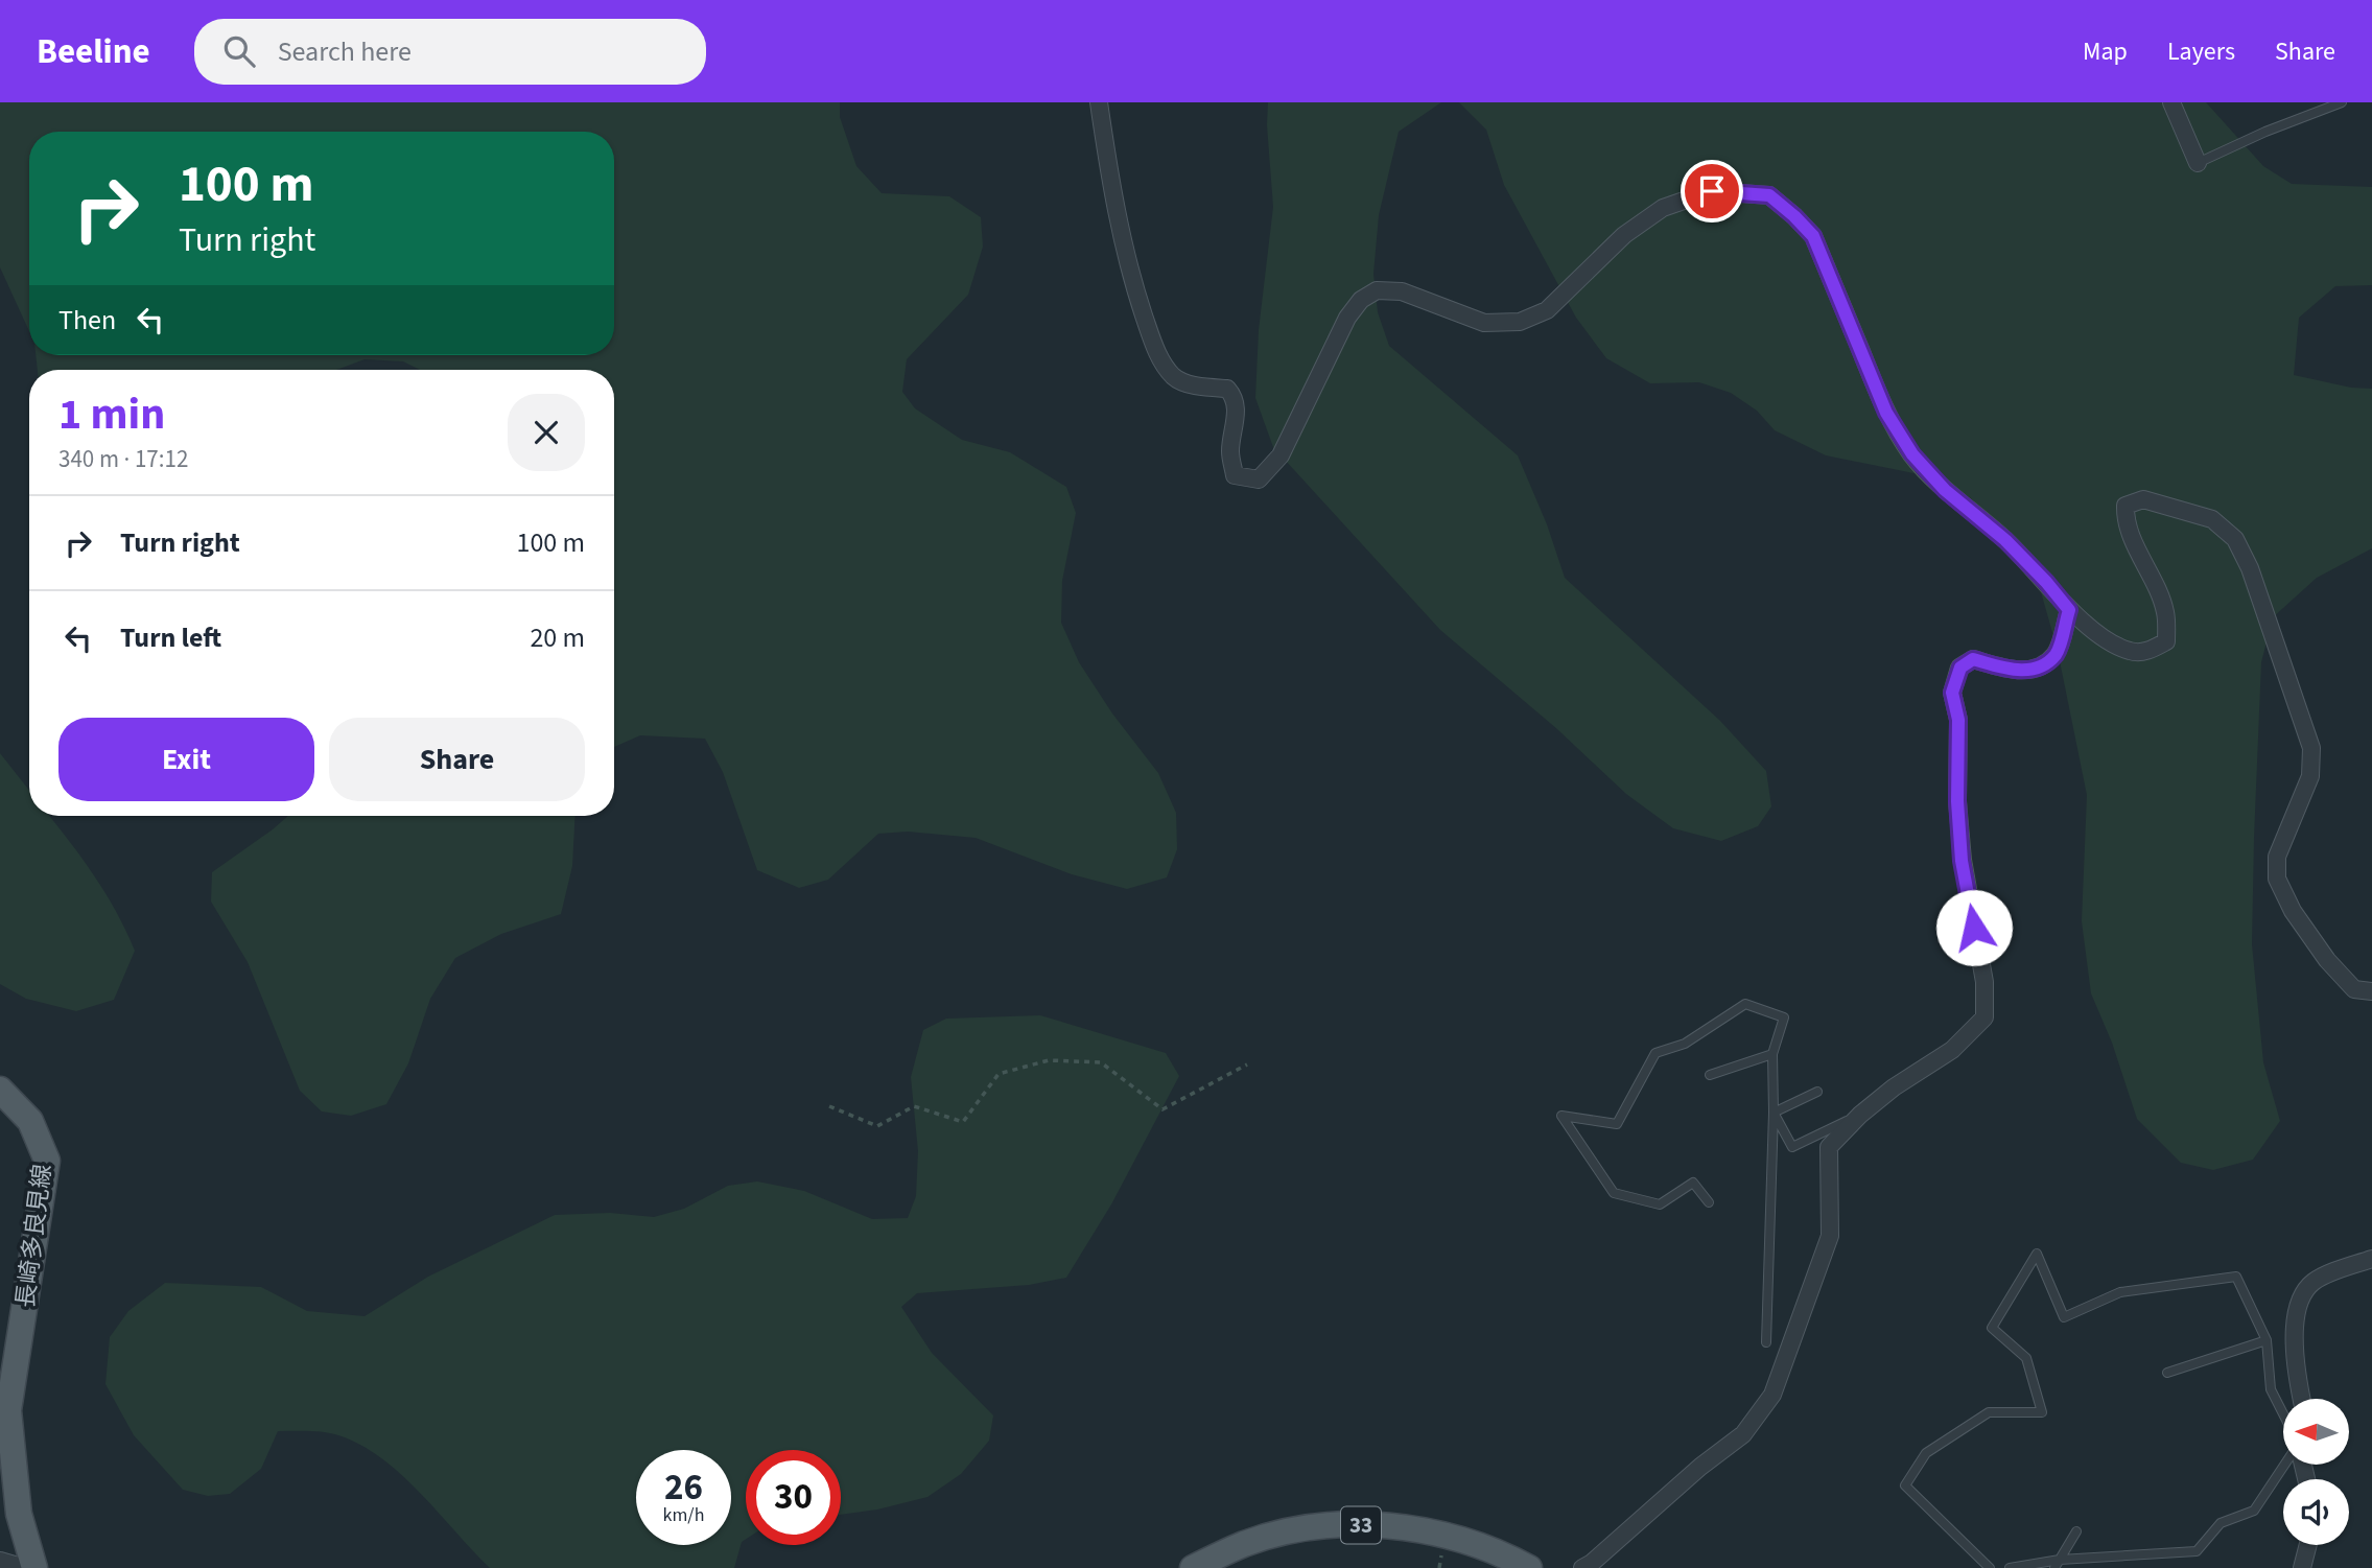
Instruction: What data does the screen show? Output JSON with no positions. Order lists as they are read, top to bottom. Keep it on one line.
{"streets":{"main road":["長崎多良見線","33"]},"north":"left","page":{"header":"Beeline","search":"Search here","nav":["Map","Layers","Share"],"turn":["100 m","Turn right"],"then":"Then","heading":["1 min","340 m · 17:12"],"list":[{"name":"Turn right","value":"100 m"},{"name":"Turn left","value":"20 m"}],"buttons":["Exit","Share"],"speed":"26 km/h","limit":"30"}}
